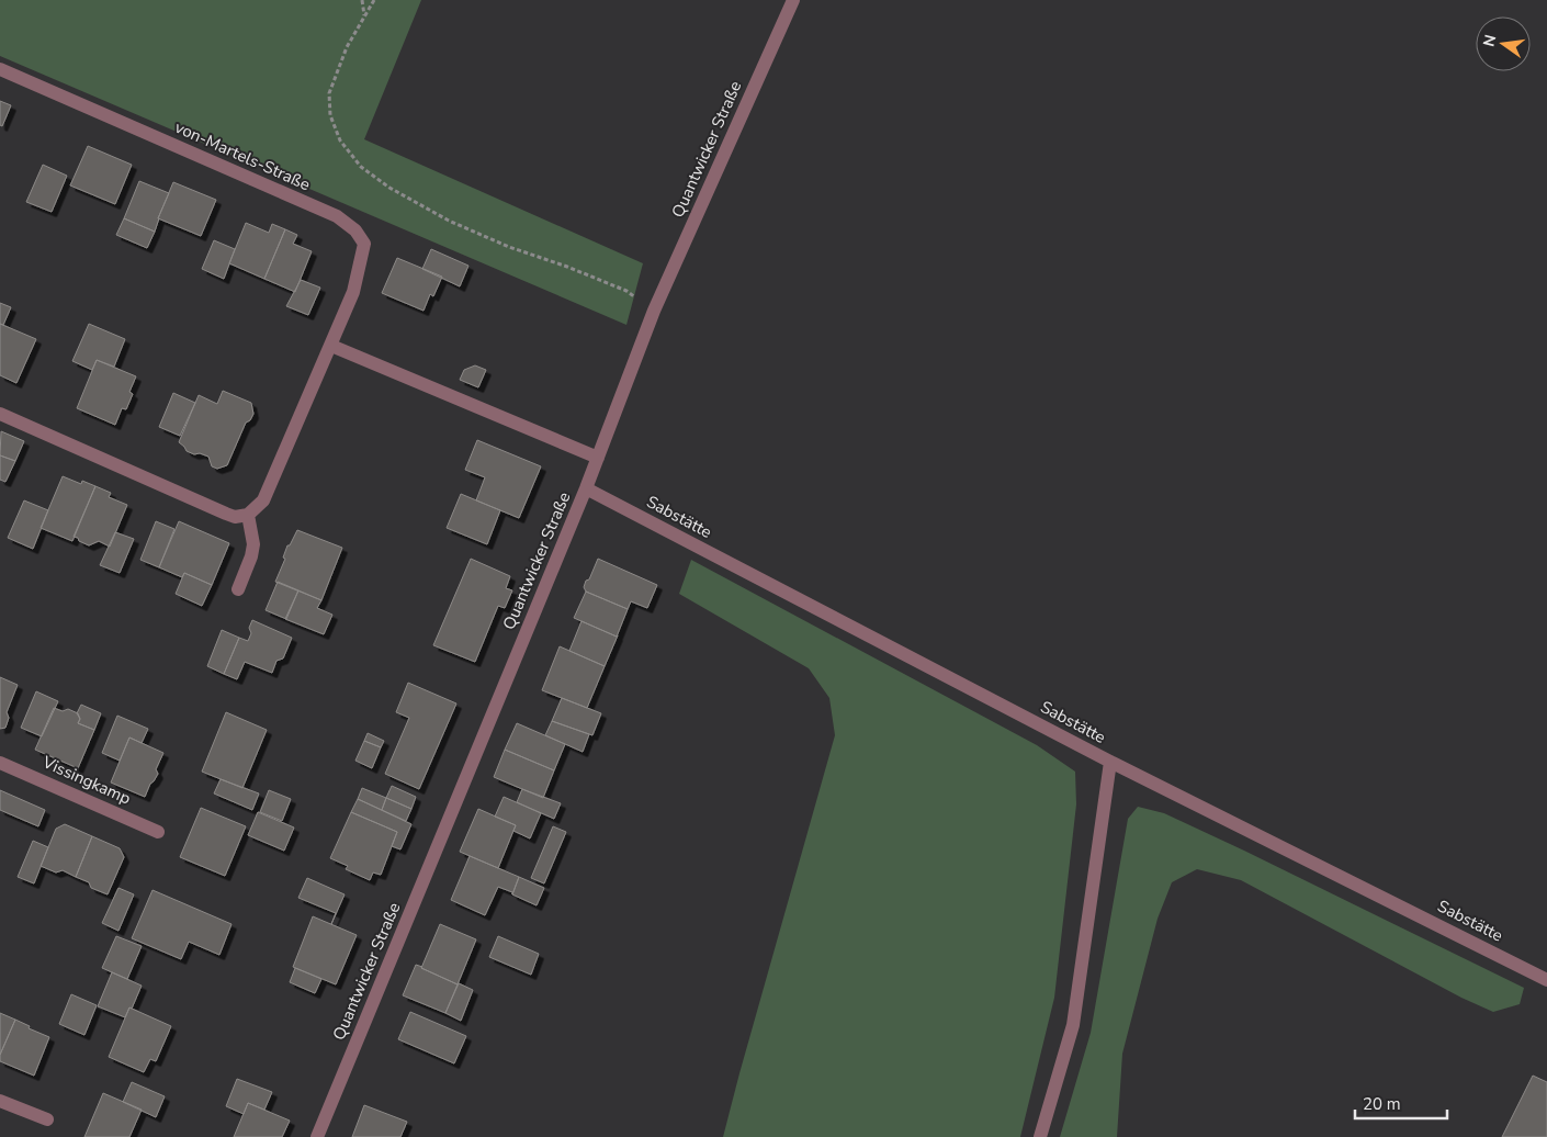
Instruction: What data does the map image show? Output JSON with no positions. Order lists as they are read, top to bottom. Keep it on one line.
{"streets":{"street":["Quantwicker Straße","von-Martels-Straße","Sabstätte","Vissingkamp"]},"crossings":[["Quantwicker Straße","Sabstätte"]],"scale_bar":"20 m","north":"left"}
